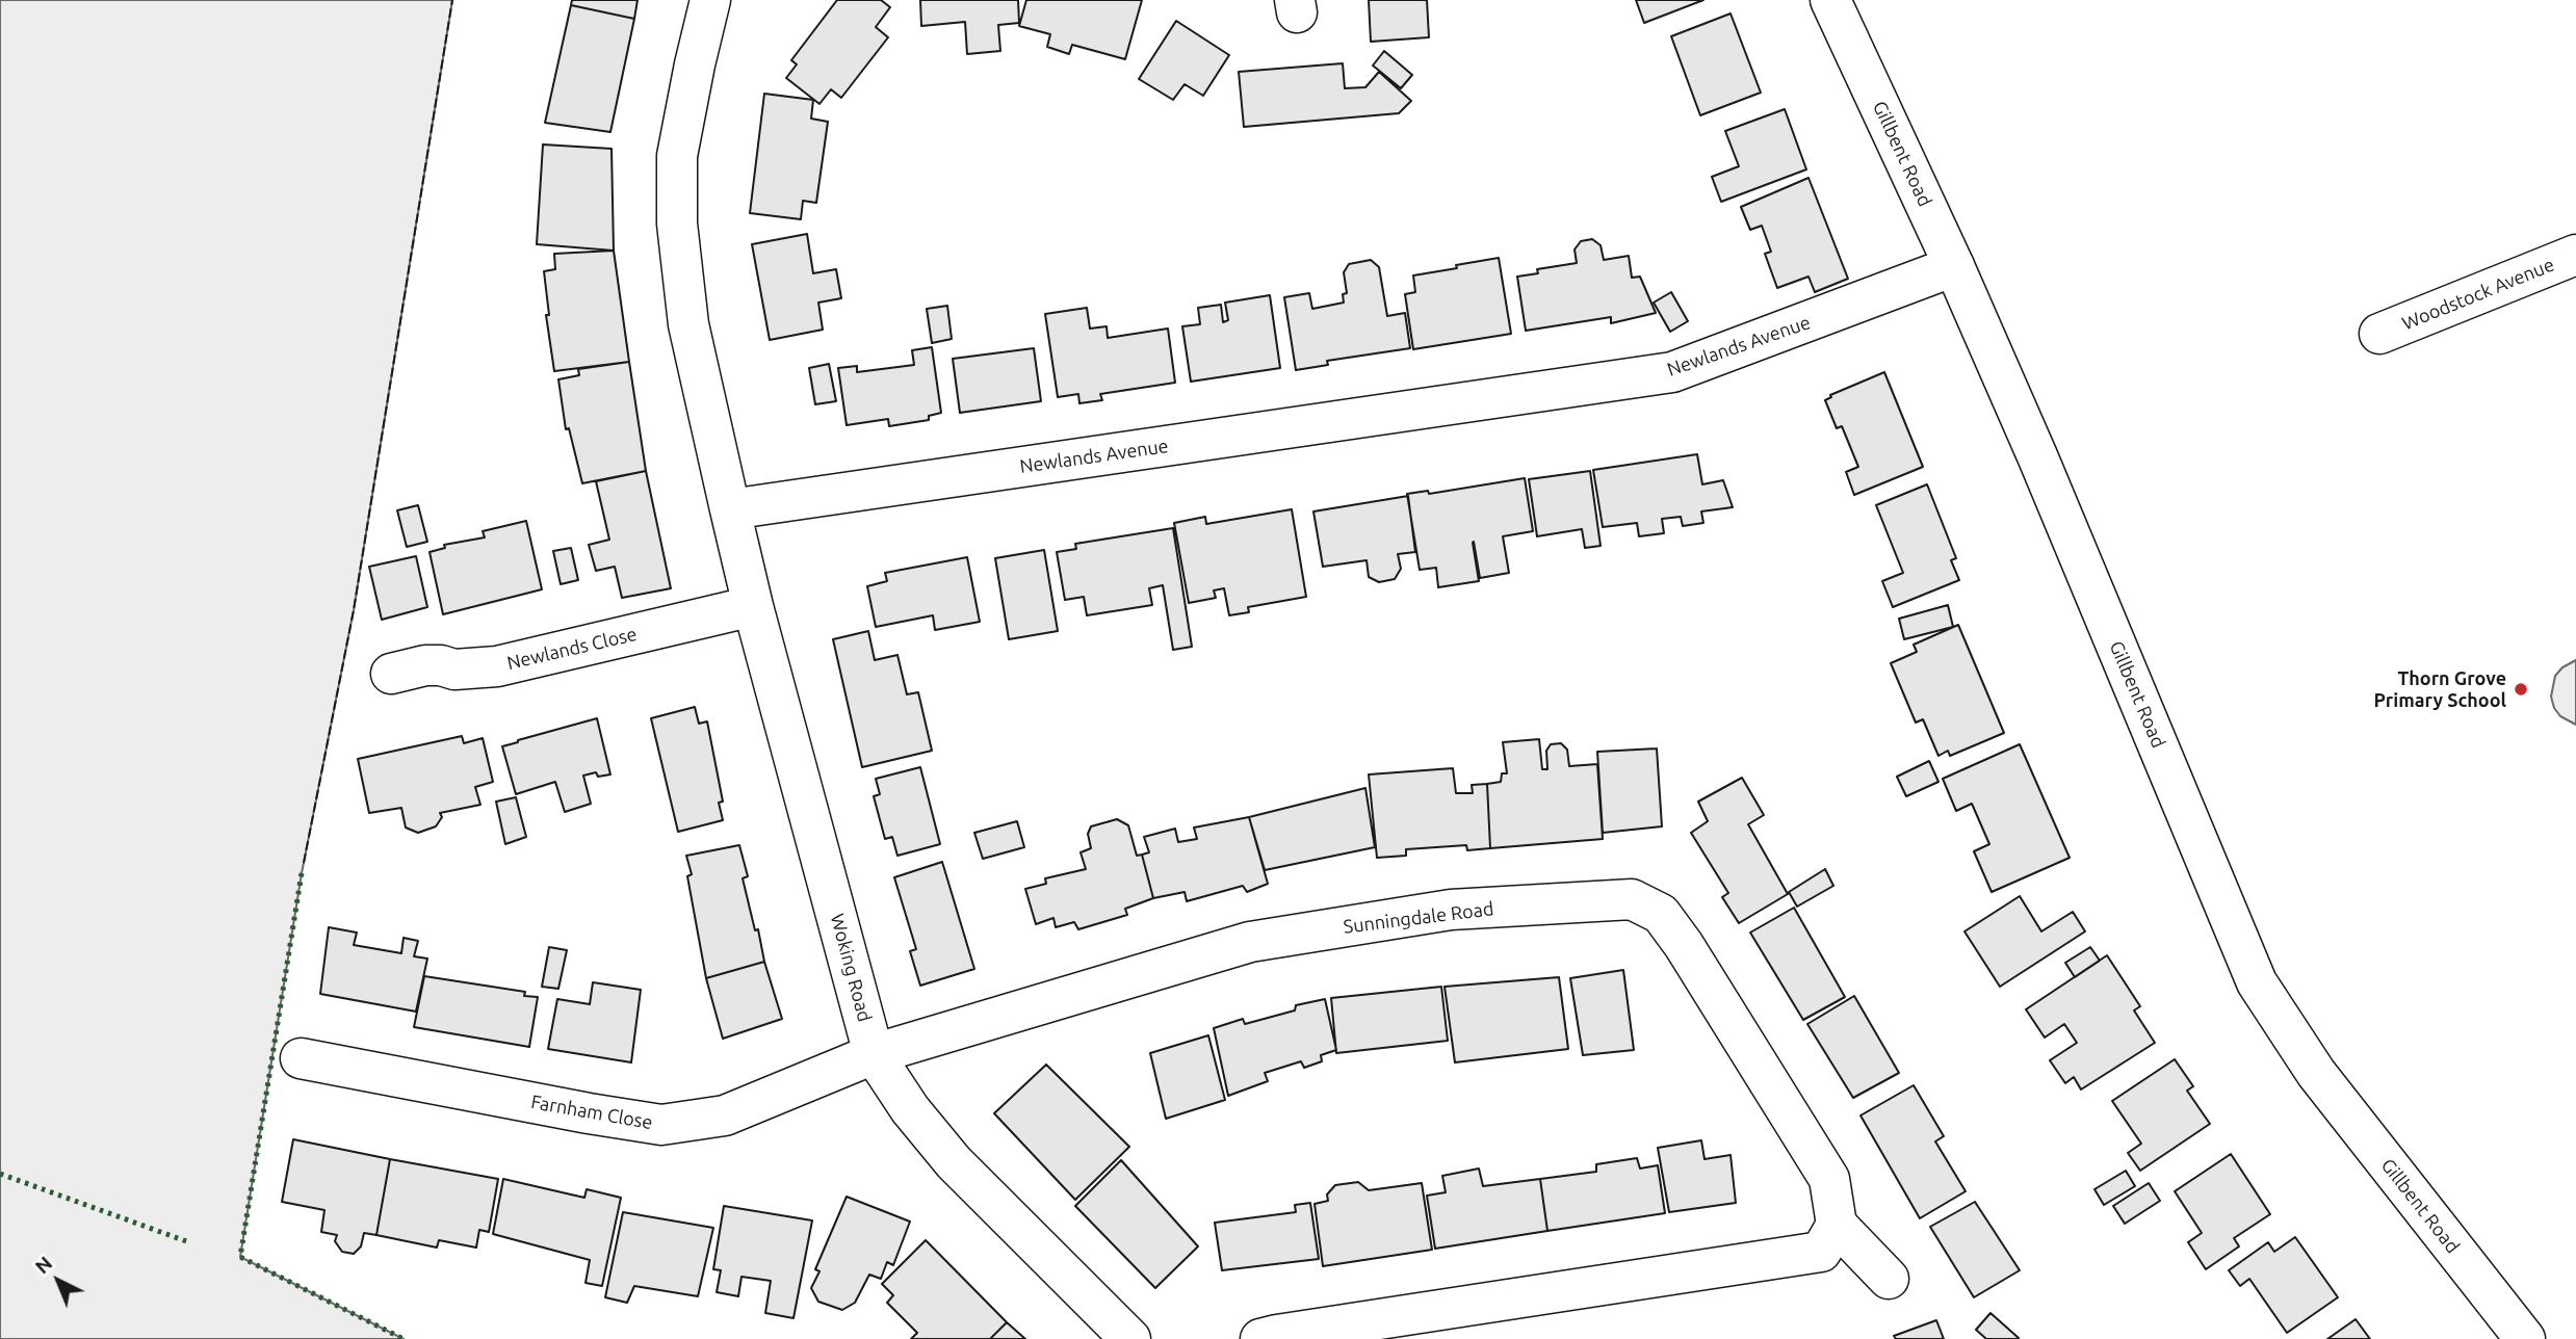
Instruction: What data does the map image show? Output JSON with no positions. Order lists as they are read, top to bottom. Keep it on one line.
{"streets":{"street":["Gillbent Road","Woodstock Avenue","Newlands Avenue","Newlands Close","Sunningdale Road","Woking Road","Farnham Close"]},"crossings":[["Gillbent Road","Newlands Avenue"],["Newlands Avenue","Woking Road"],["Newlands Close","Woking Road"],["Sunningdale Road","Woking Road"],["Sunningdale Road","Farnham Close"],["Woking Road","Farnham Close"]],"places":["Thorn Grove Primary School"],"north":"top left"}
